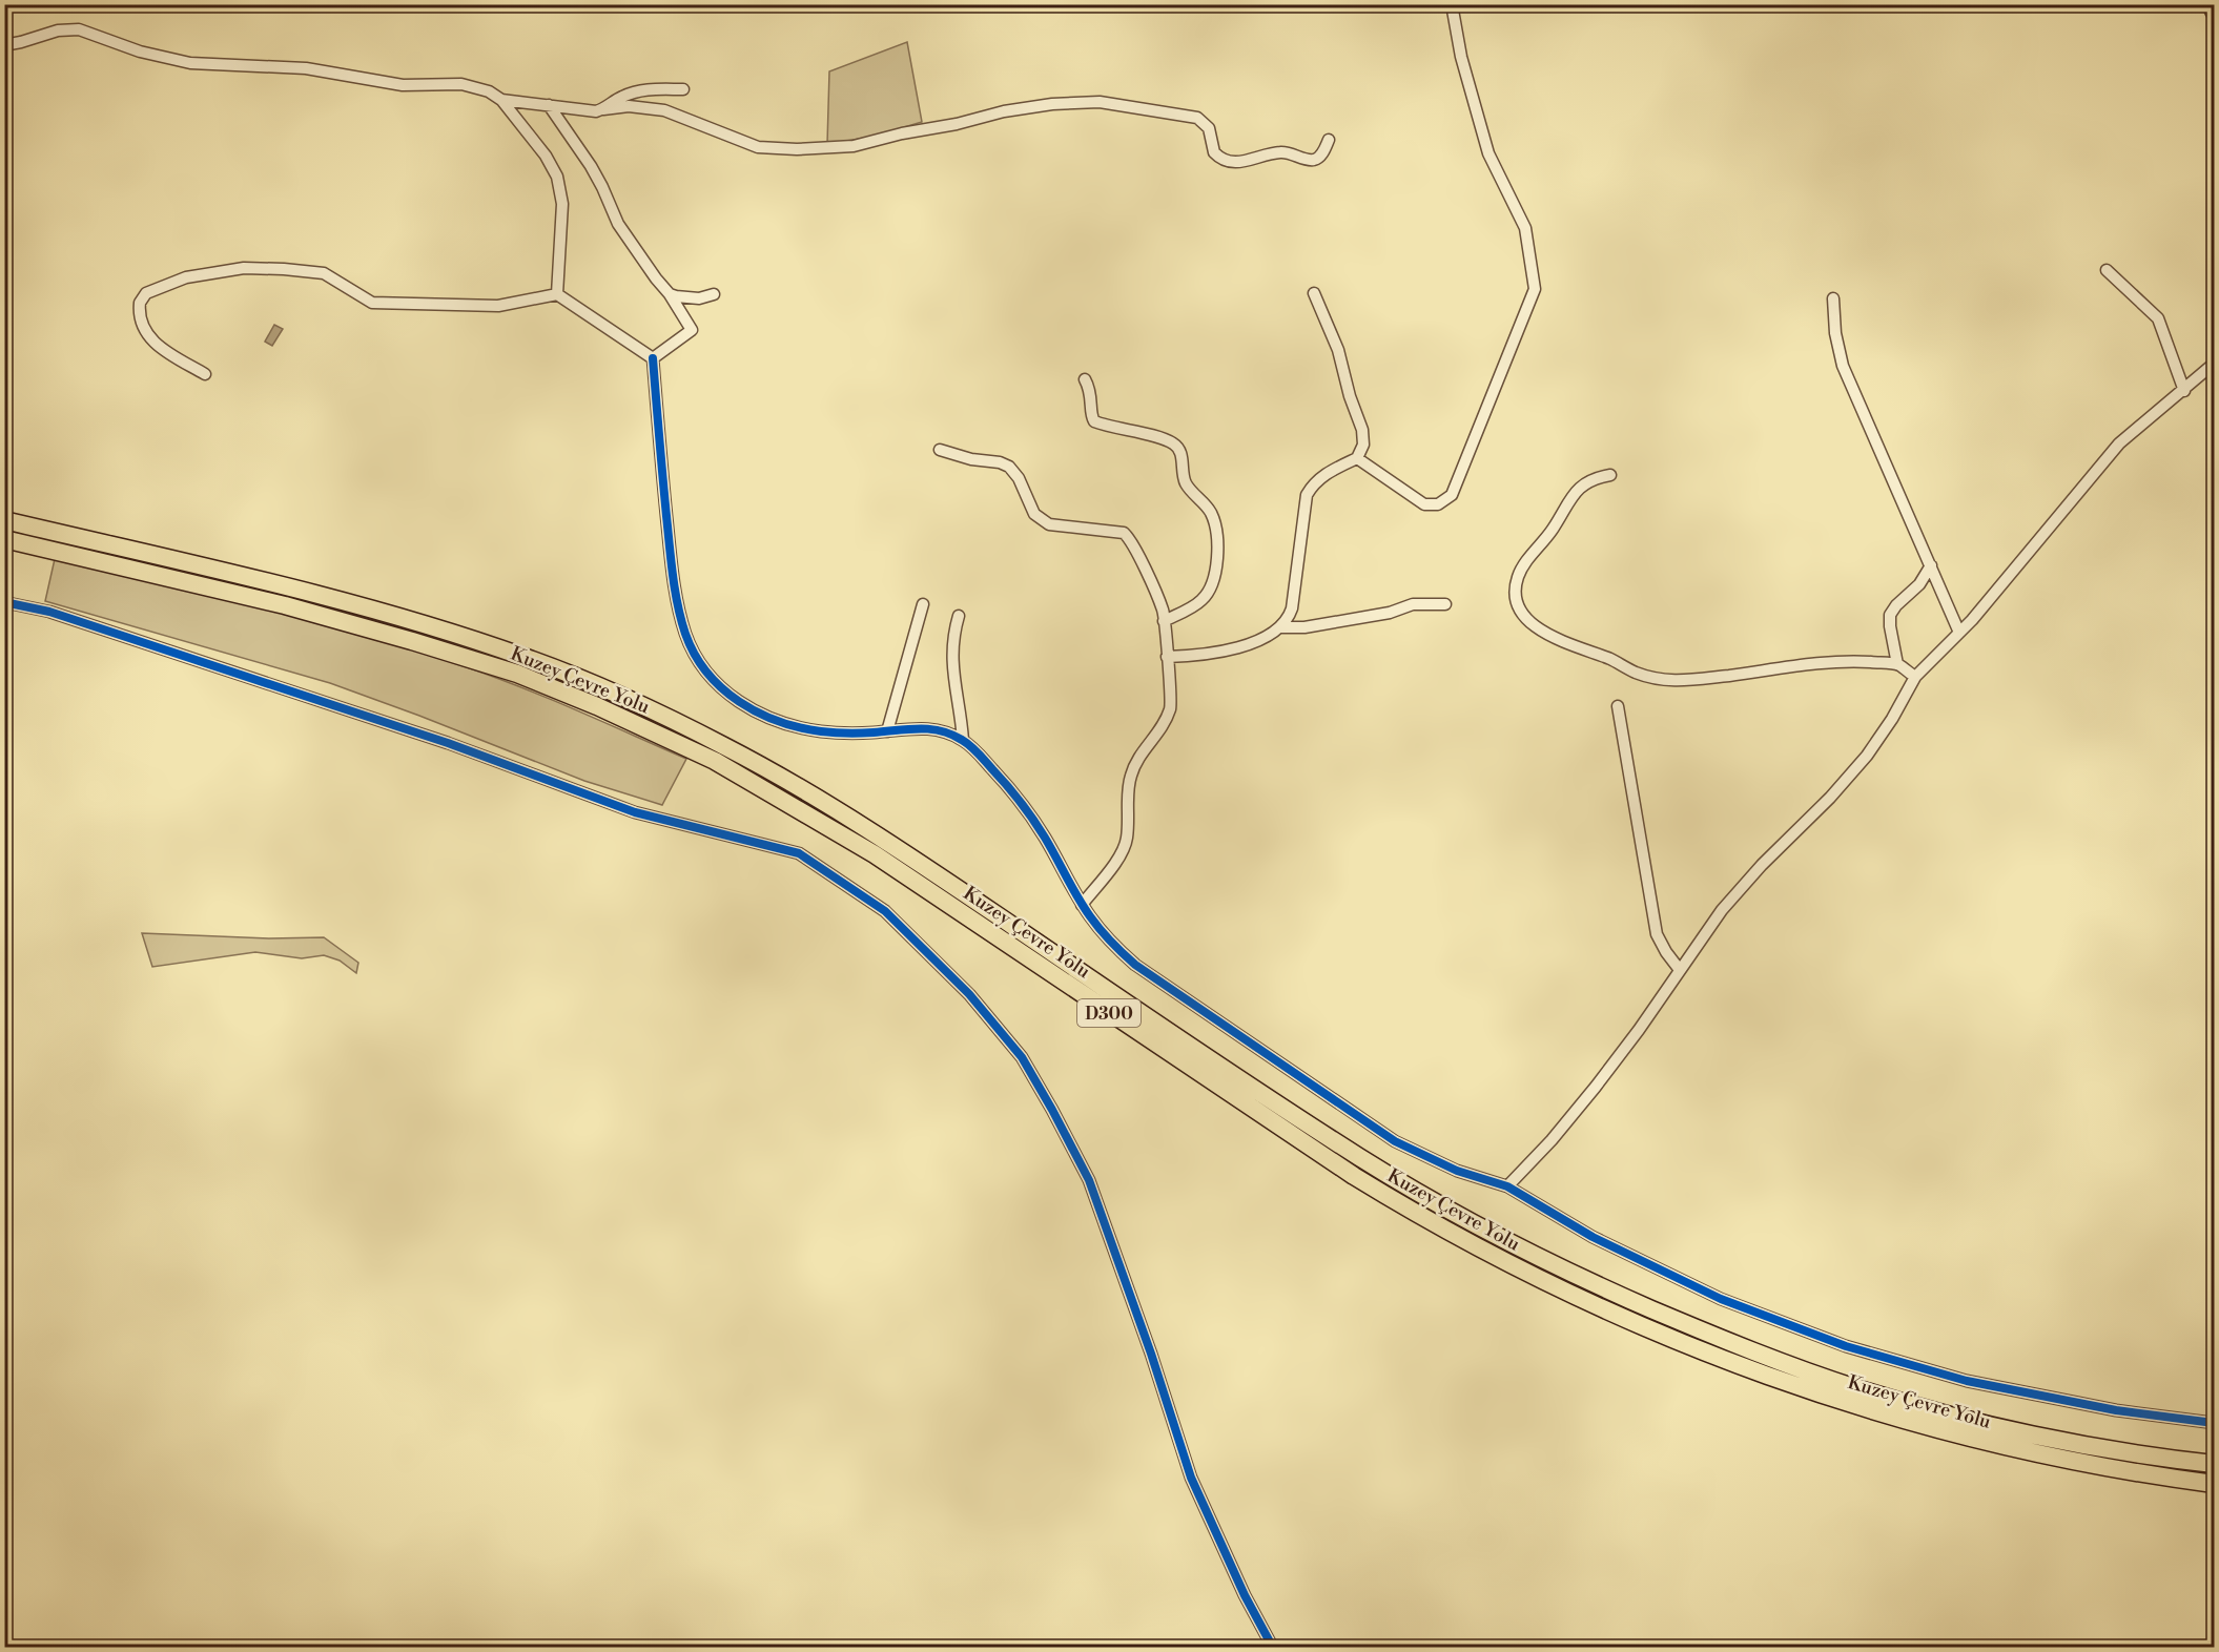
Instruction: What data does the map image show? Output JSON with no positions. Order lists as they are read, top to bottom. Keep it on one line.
{"streets":{"highway":["Kuzey Çevre Yolu","D300"]}}
